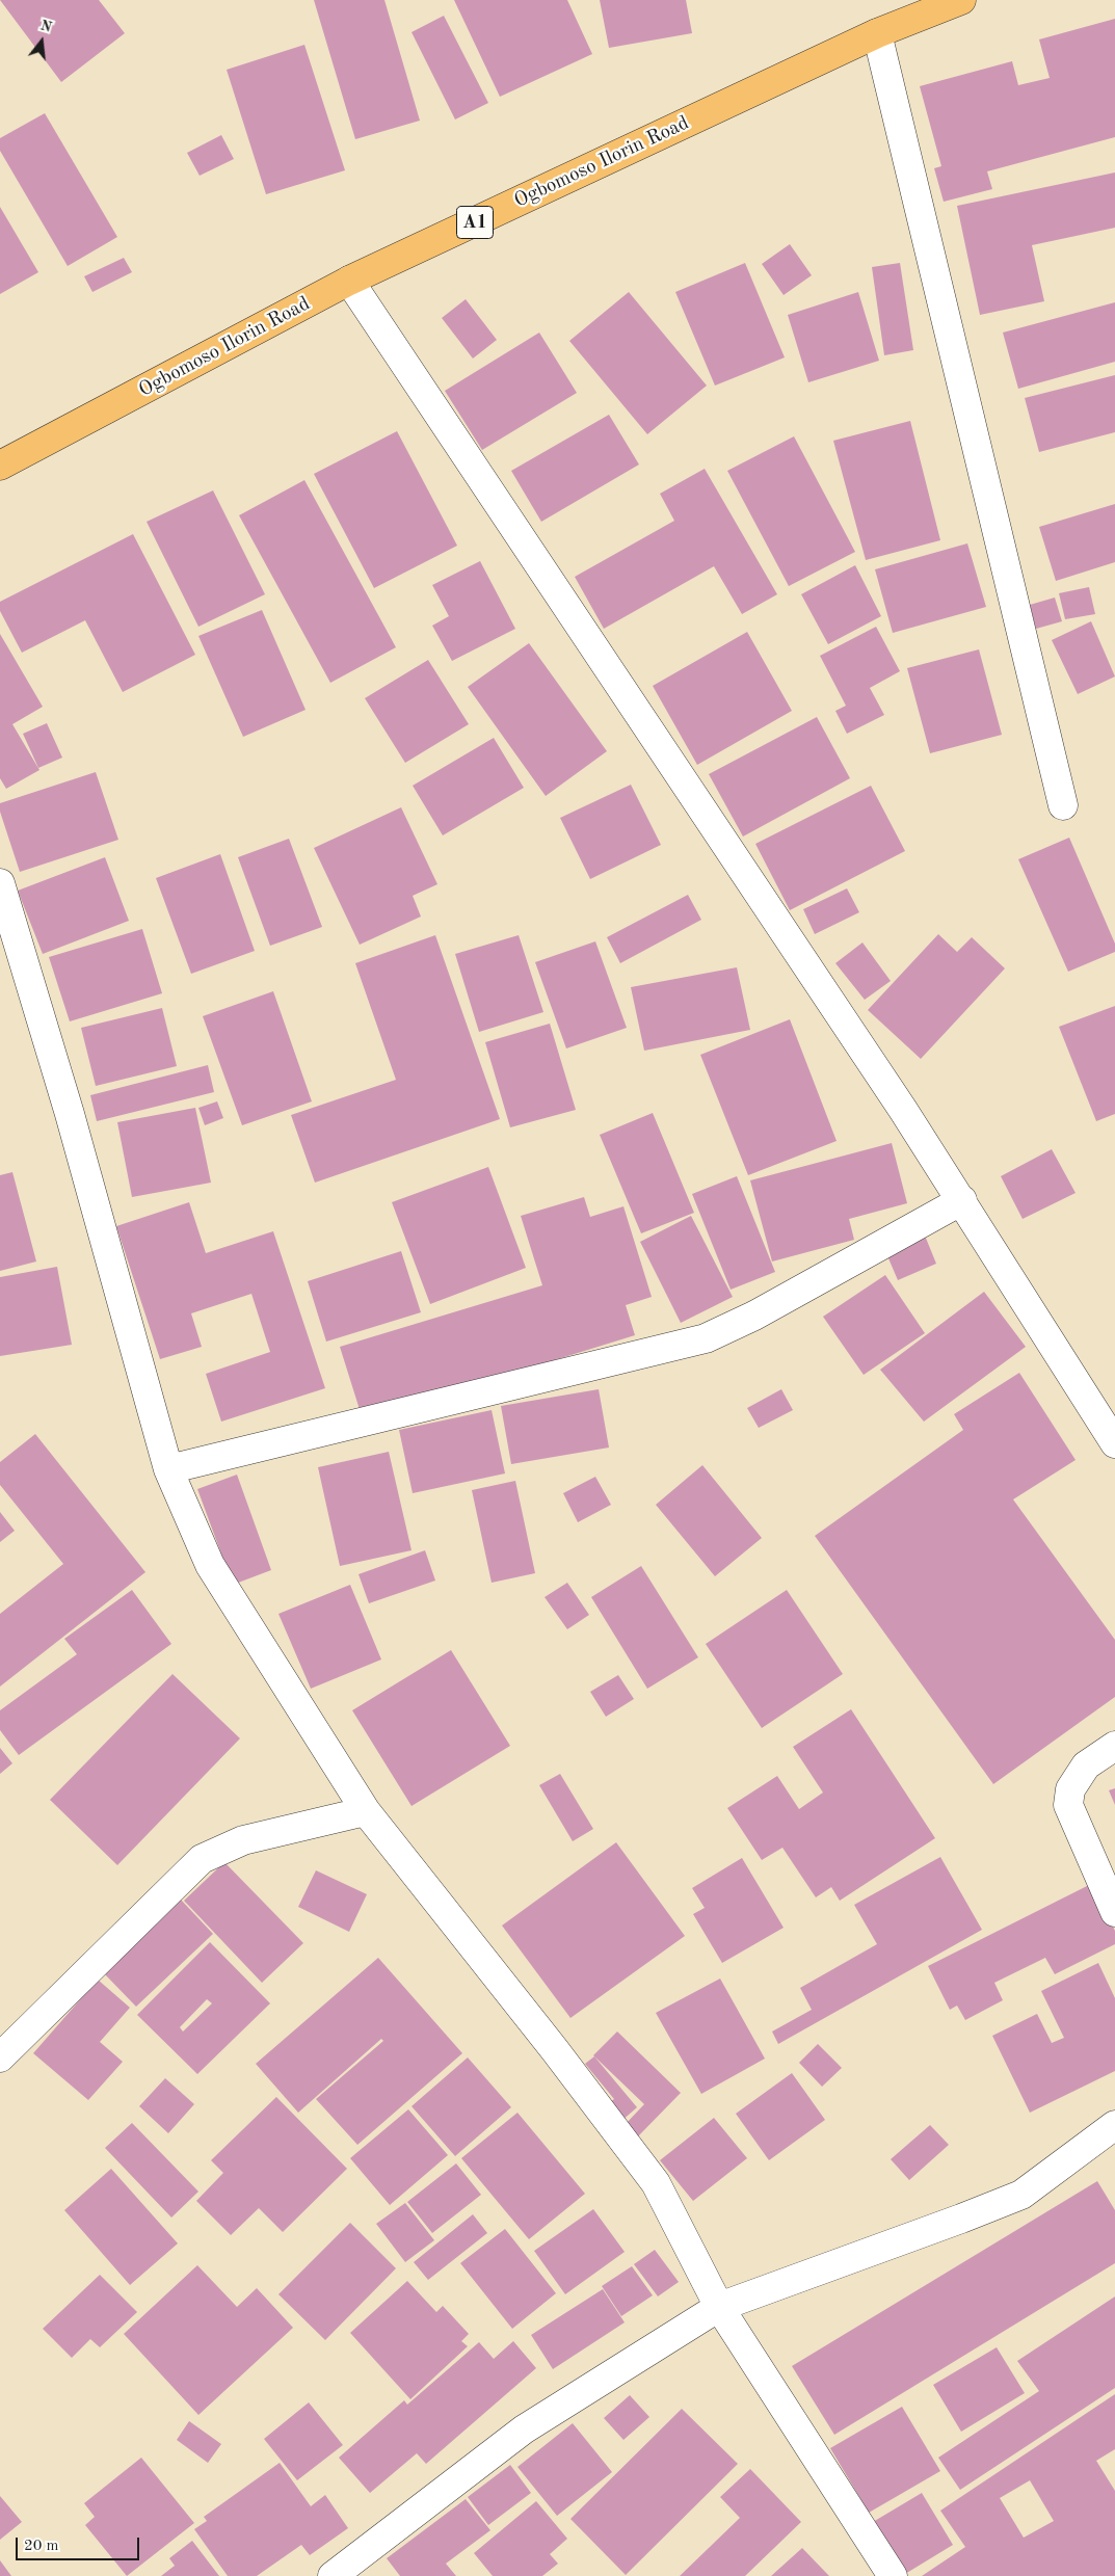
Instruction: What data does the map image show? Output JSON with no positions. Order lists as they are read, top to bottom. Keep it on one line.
{"streets":{"highway":["Ogbomoso Ilorin Road","A1"]},"scale_bar":"20 m","north":"top"}
